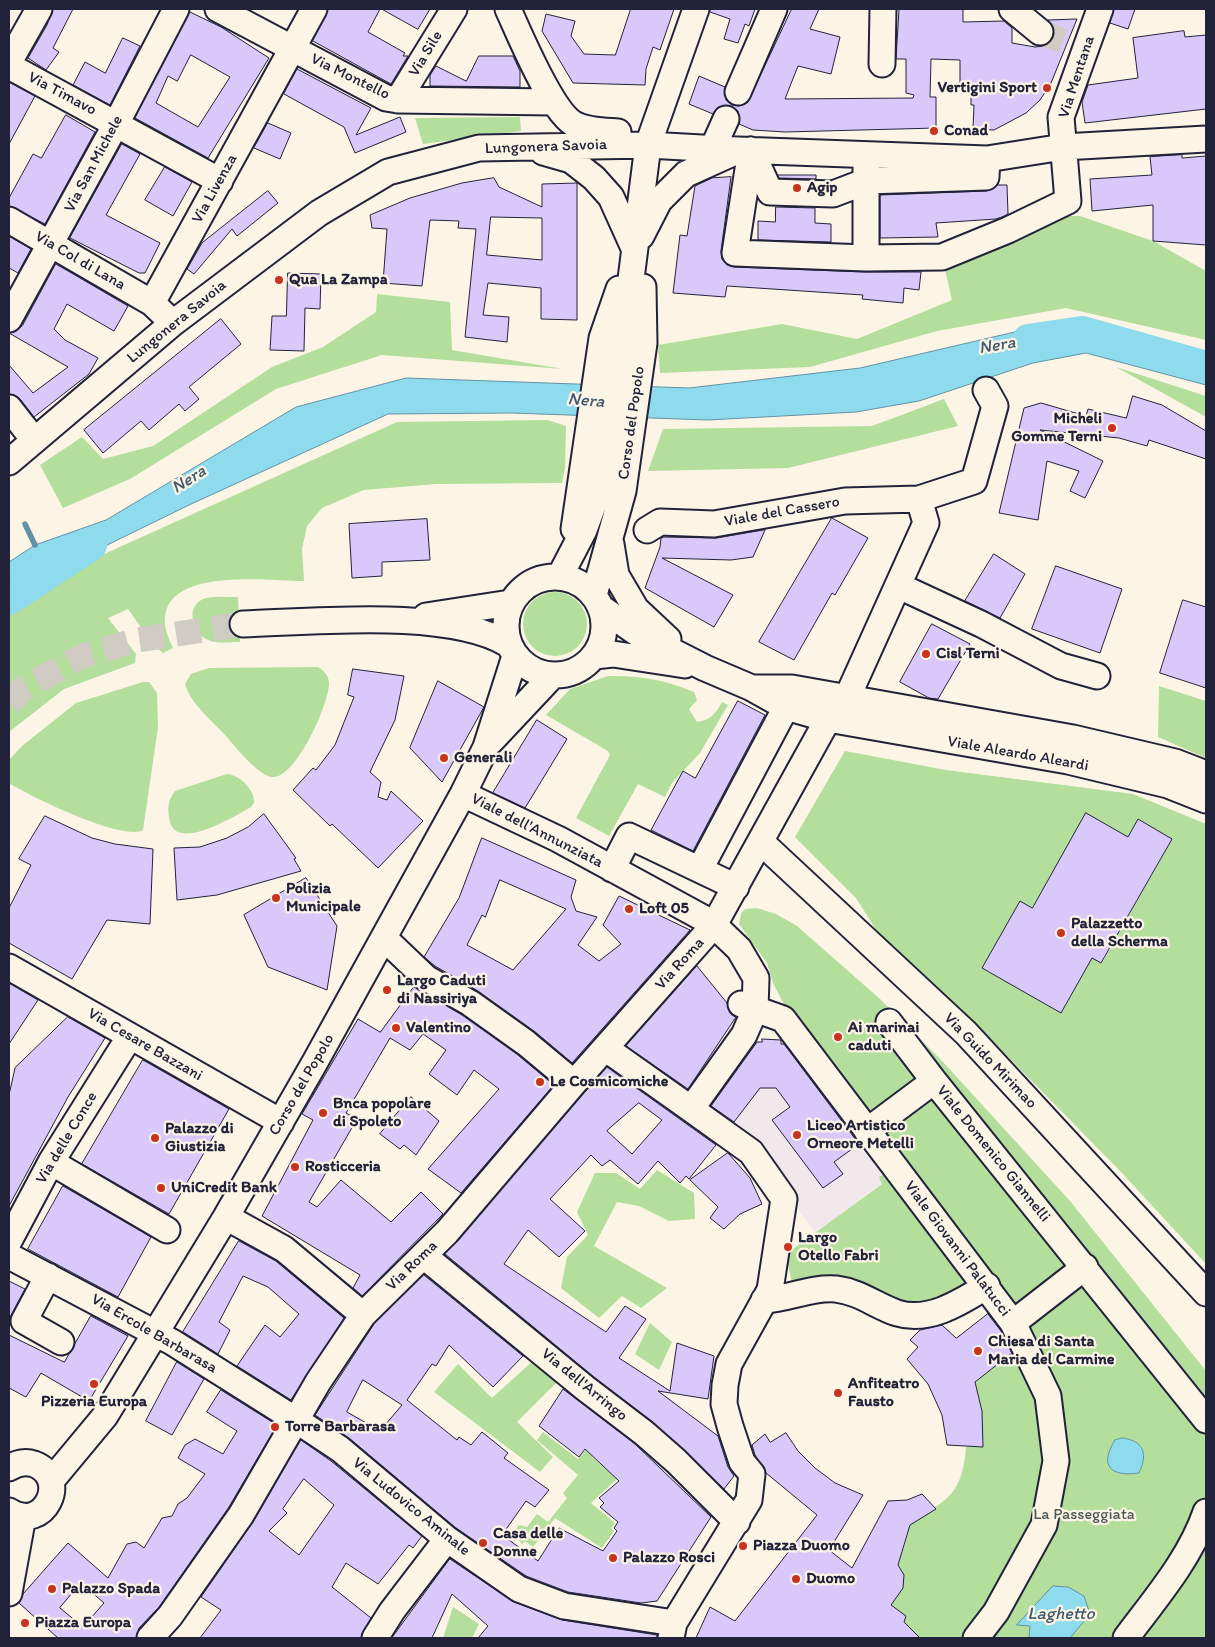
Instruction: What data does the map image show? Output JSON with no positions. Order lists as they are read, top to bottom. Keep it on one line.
{"streets":{"street":["Via Sile","Via Montello","Via Mentana","Via Timavo","Lungonera Savoia","Via San Michele","Via Livenza","Via Col di Lana","Corso del Popolo","Viale del Cassero","Viale Aleardo Aleardi","Viale dell'Annunziata","Via Roma","Via Cesare Bazzani","Via Guido Mirimao","Via delle Conce","Viale Domenico Giannelli","Viale Giovanni Palatucci","Via Ercole Barbarasa","Via dell'Arringo","Via Ludovico Aminale"]},"crossings":[["Via Sile","Via Montello"],["Via Montello","Via Livenza"],["Via Mentana","Lungonera Savoia"],["Via Timavo","Via San Michele"],["Via Timavo","Via Livenza"],["Lungonera Savoia","Corso del Popolo"],["Via San Michele","Via Col di Lana"],["Via Livenza","Via Col di Lana"],["Corso del Popolo","Viale dell'Annunziata"],["Corso del Popolo","Via Cesare Bazzani"],["Corso del Popolo","Via Ercole Barbarasa"],["Viale dell'Annunziata","Via Roma"],["Viale dell'Annunziata","Viale Giovanni Palatucci"],["Via Roma","Via Ercole Barbarasa"],["Via Roma","Via dell'Arringo"],["Via Roma","Via Ludovico Aminale"],["Via Cesare Bazzani","Via delle Conce"],["Viale Domenico Giannelli","Viale Giovanni Palatucci"],["Via Ercole Barbarasa","Via Ludovico Aminale"]],"water":["Nera","Laghetto"],"parks":["La Passeggiata"],"places":["Vertigini Sport","Conad","Agip","Qua La Zampa","Micheli Gomme Terni","Cisl Terni","Generali","Polizia Municipale","Loft 05","Palazzetto della Scherma","Largo Caduti di Nassiriya","Valentino","Ai marinai caduti","Le Cosmicomiche","Bnca popolare di Spoleto","Liceo Artistico Orneore Metelli","Palazzo di Giustizia","Rosticceria","UniCredit Bank","Largo Otello Fabri","Chiesa di Santa Maria del Carmine","Pizzeria Europa","Anfiteatro Fausto","Torre Barbarasa","Casa delle Donne","Piazza Duomo","Palazzo Rosci","Duomo","Palazzo Spada","Piazza Europa"]}
